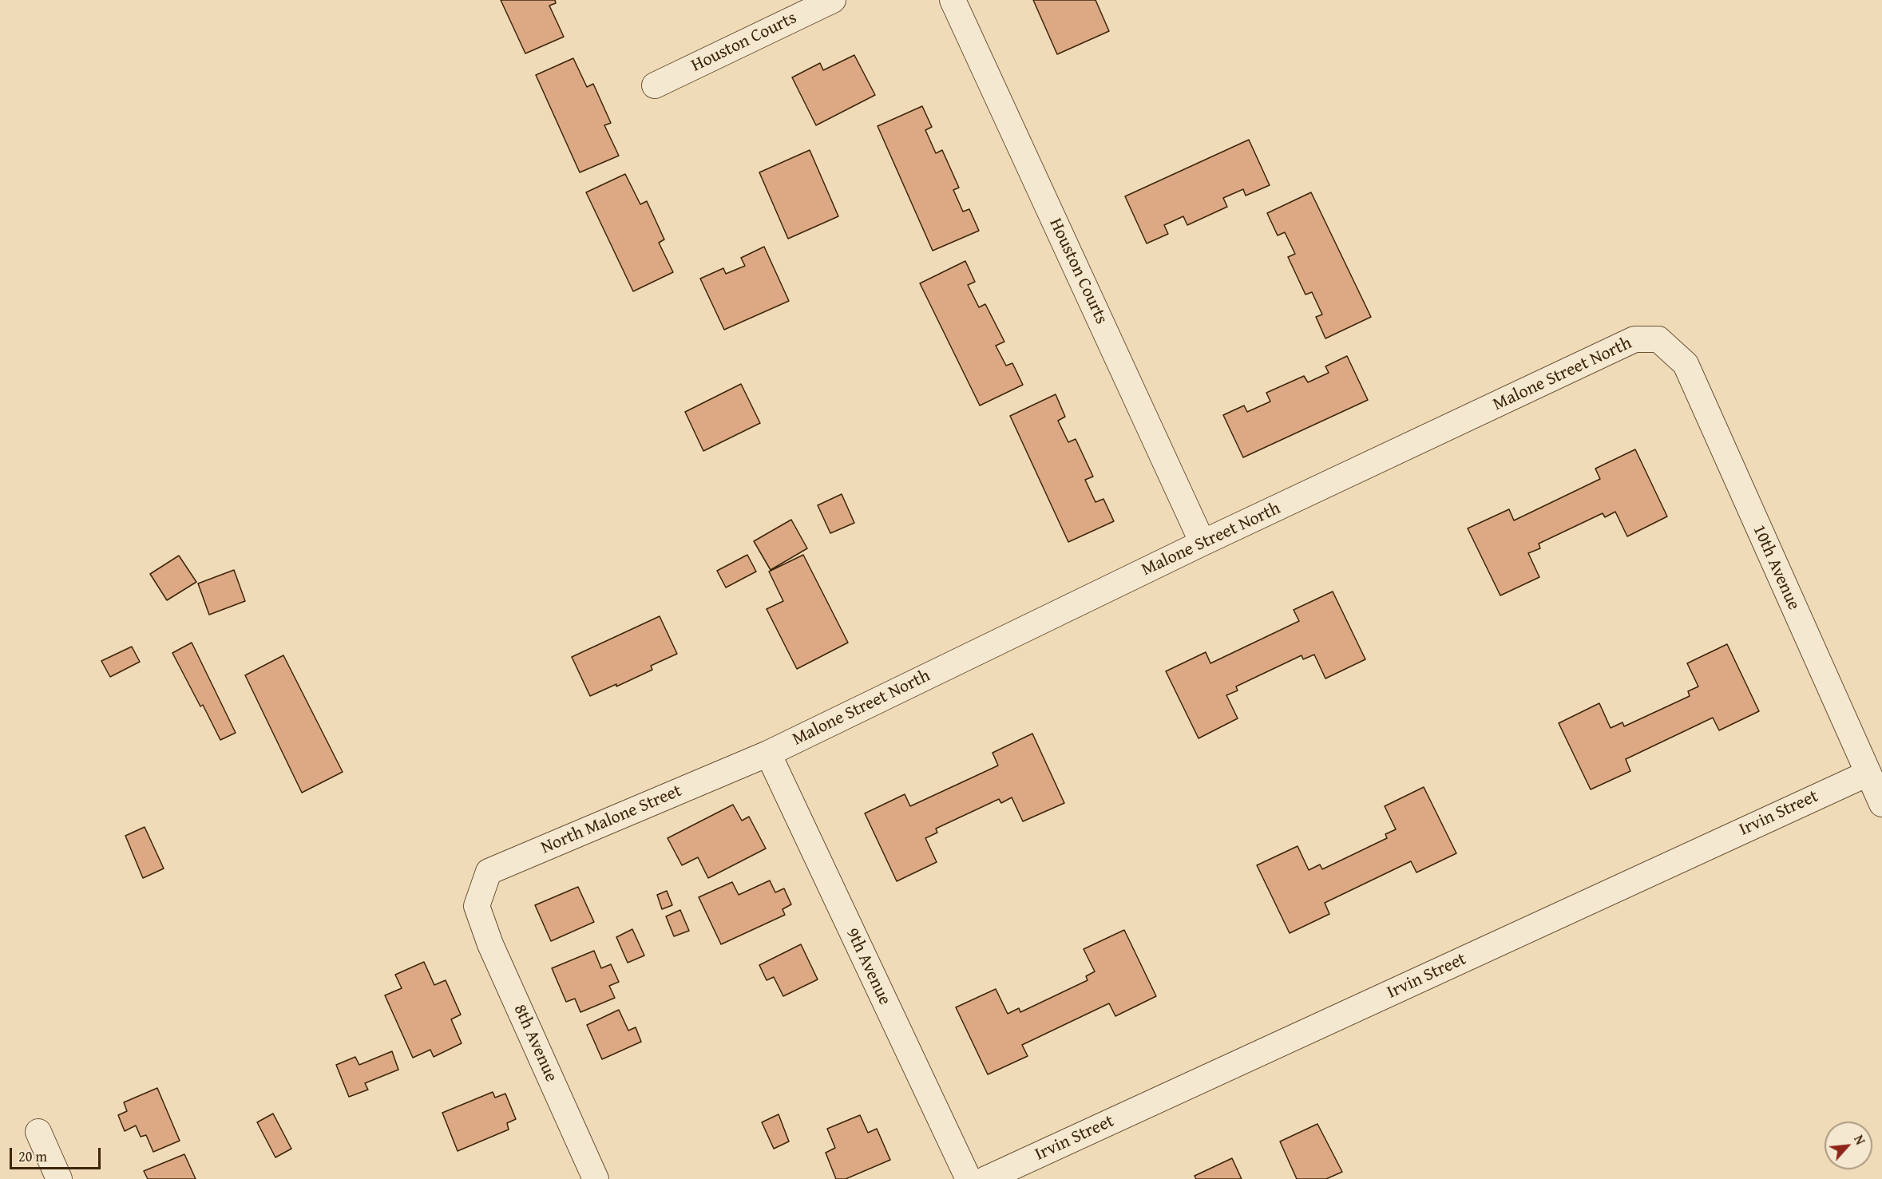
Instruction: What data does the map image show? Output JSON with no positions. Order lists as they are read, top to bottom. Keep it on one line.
{"streets":{"street":["Houston Courts","Malone Street North","10th Avenue","Irvin Street","North Malone Street","9th Avenue","8th Avenue"]},"crossings":[["Houston Courts","Malone Street North"],["Malone Street North","10th Avenue"],["Malone Street North","North Malone Street"],["Malone Street North","9th Avenue"],["10th Avenue","Irvin Street"],["North Malone Street","9th Avenue"],["North Malone Street","8th Avenue"]],"scale_bar":"20 m","north":"top right"}
